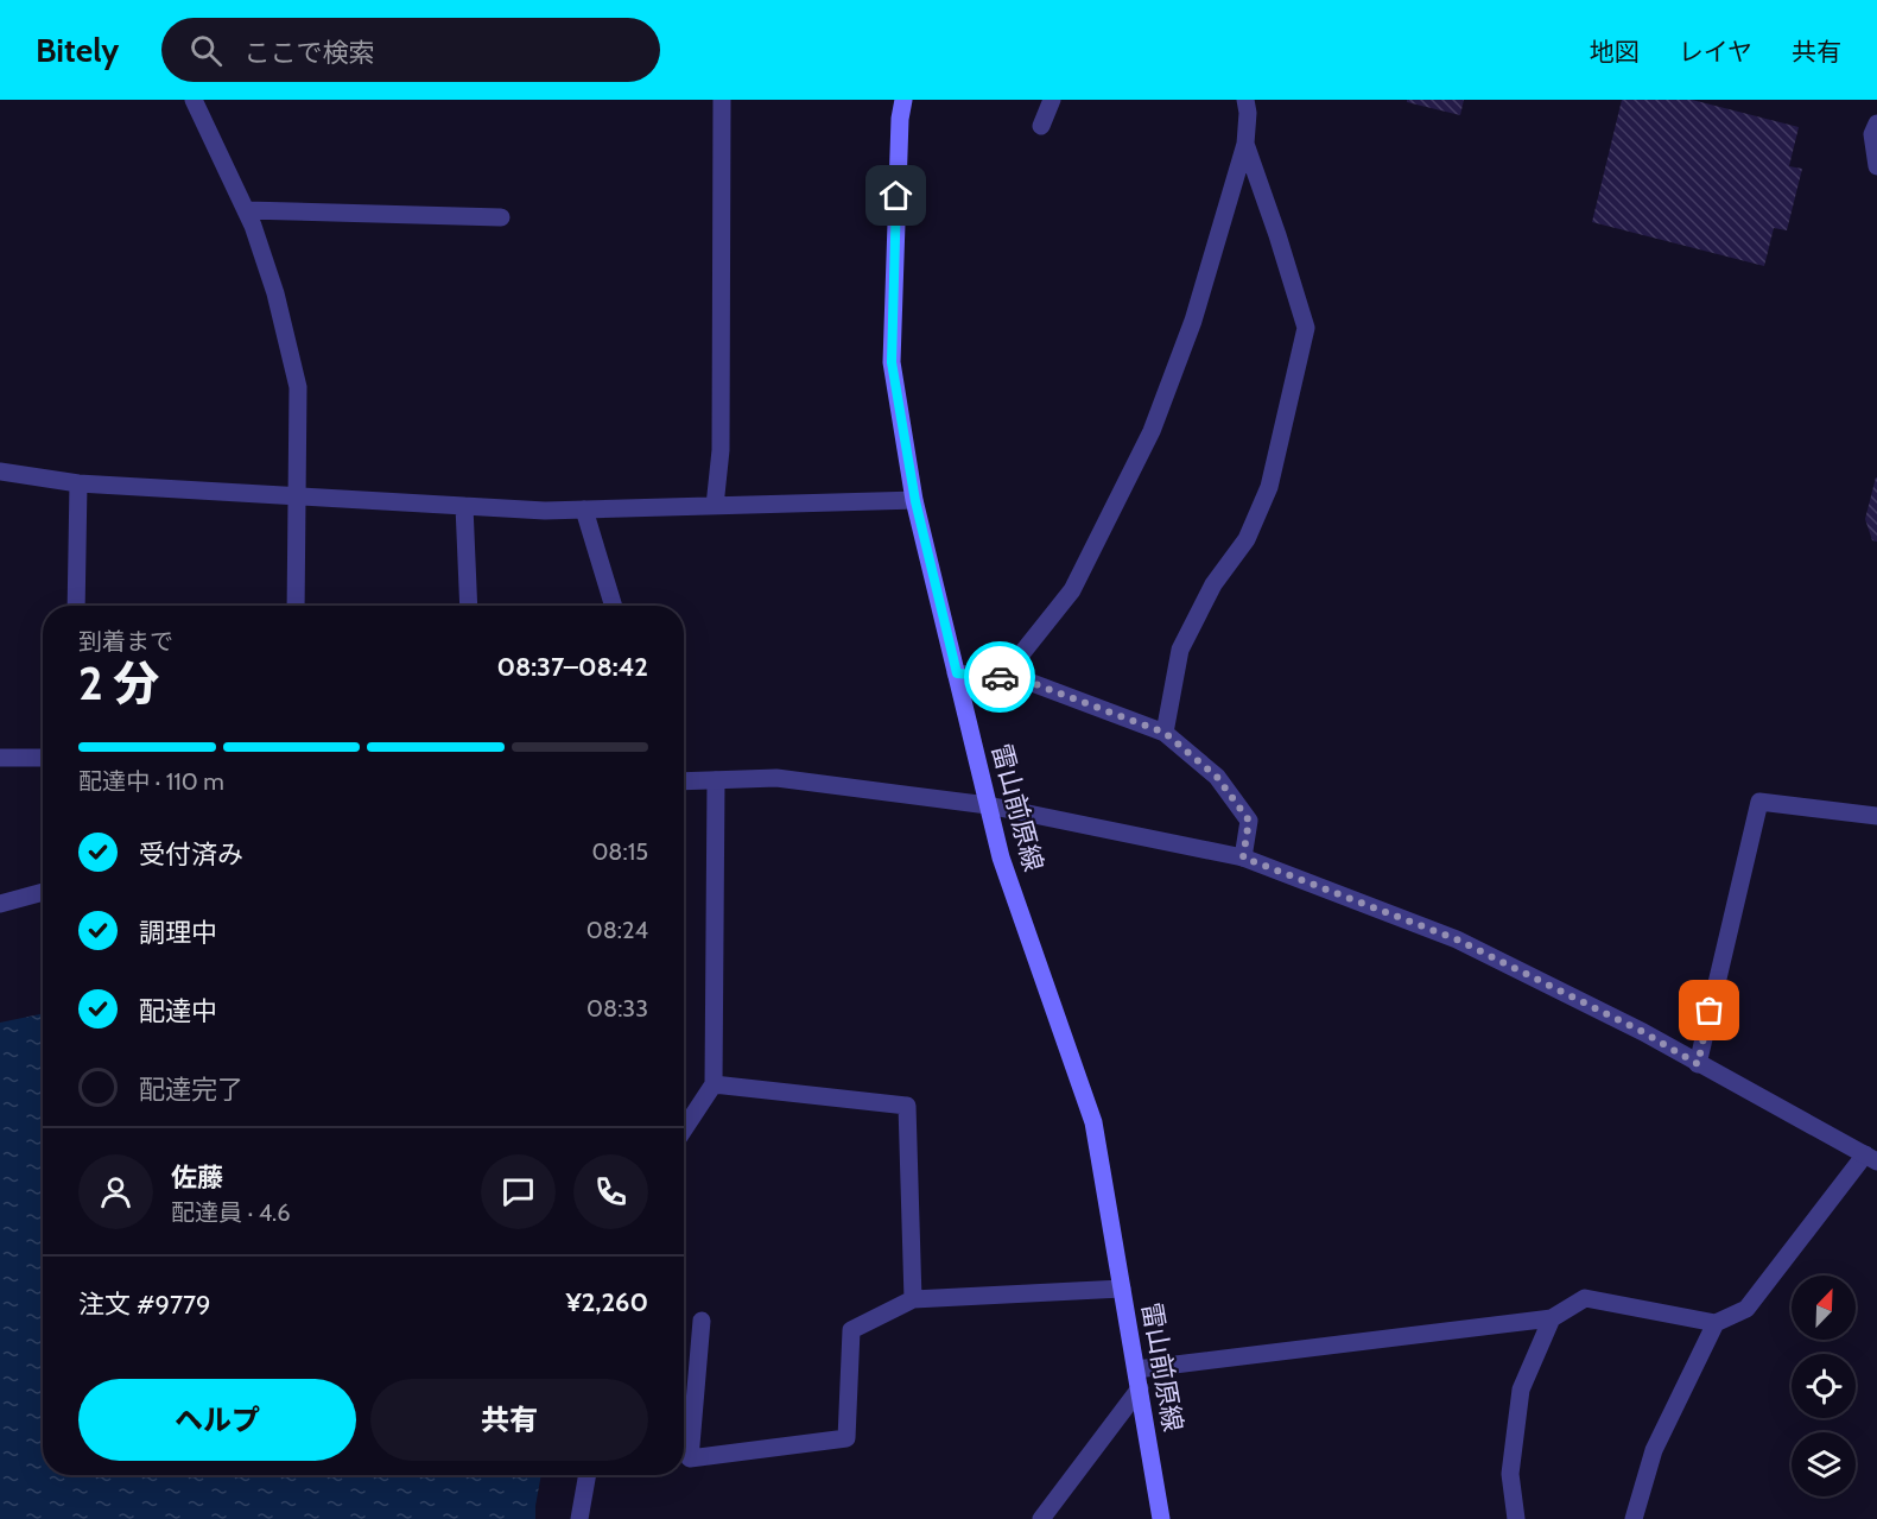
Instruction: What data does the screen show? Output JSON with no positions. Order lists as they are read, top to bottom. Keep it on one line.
{"streets":{"main road":["雷山前原線"]},"north":"top right","page":{"header":"Bitely","search":"ここで検索","nav":["地図","レイヤ","共有"],"heading":["2 分","到着まで","08:37–08:42"],"panel":["佐藤","配達員 · 4.6","注文 #9779","¥2,260"],"bar":"配達中 · 110 m","list":[["受付済み","08:15"],["調理中","08:24"],["配達中","08:33"],"配達完了"],"buttons":["ヘルプ","共有"]}}
